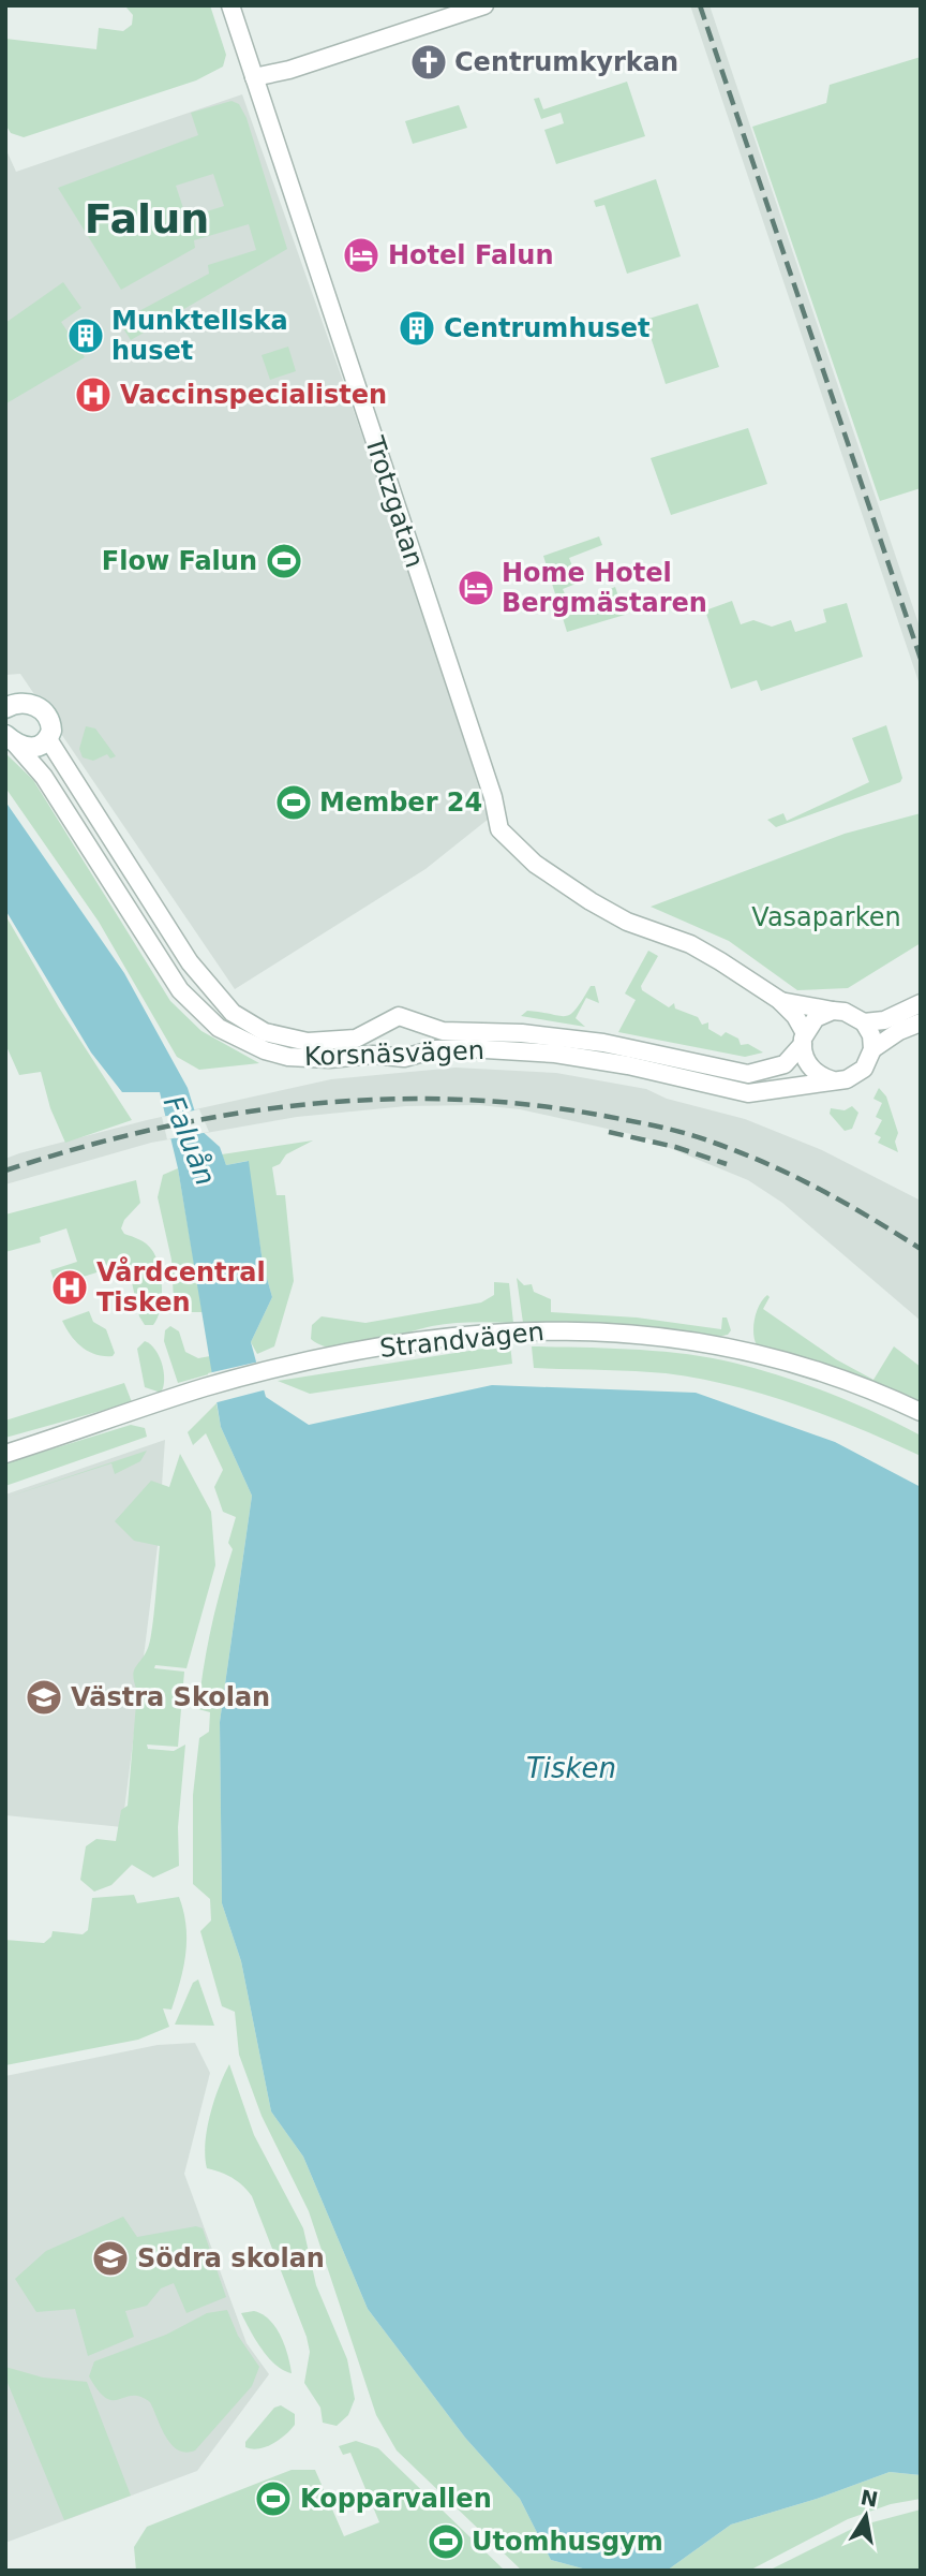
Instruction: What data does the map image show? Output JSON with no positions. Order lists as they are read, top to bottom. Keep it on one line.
{"streets":{"street":["Trotzgatan","Korsnäsvägen","Strandvägen"]},"districts":["Falun"],"water":["Faluån","Tisken"],"parks":["Vasaparken"],"places":{"church":["Centrumkyrkan"],"hotel":["Hotel Falun","Home Hotel Bergmästaren"],"building":["Centrumhuset","Munktellska huset"],"hospital":["Vaccinspecialisten","Vårdcentral Tisken"],"sports":["Flow Falun","Member 24","Kopparvallen","Utomhusgym"],"school or university":["Västra Skolan","Södra skolan"]},"north":"top"}
